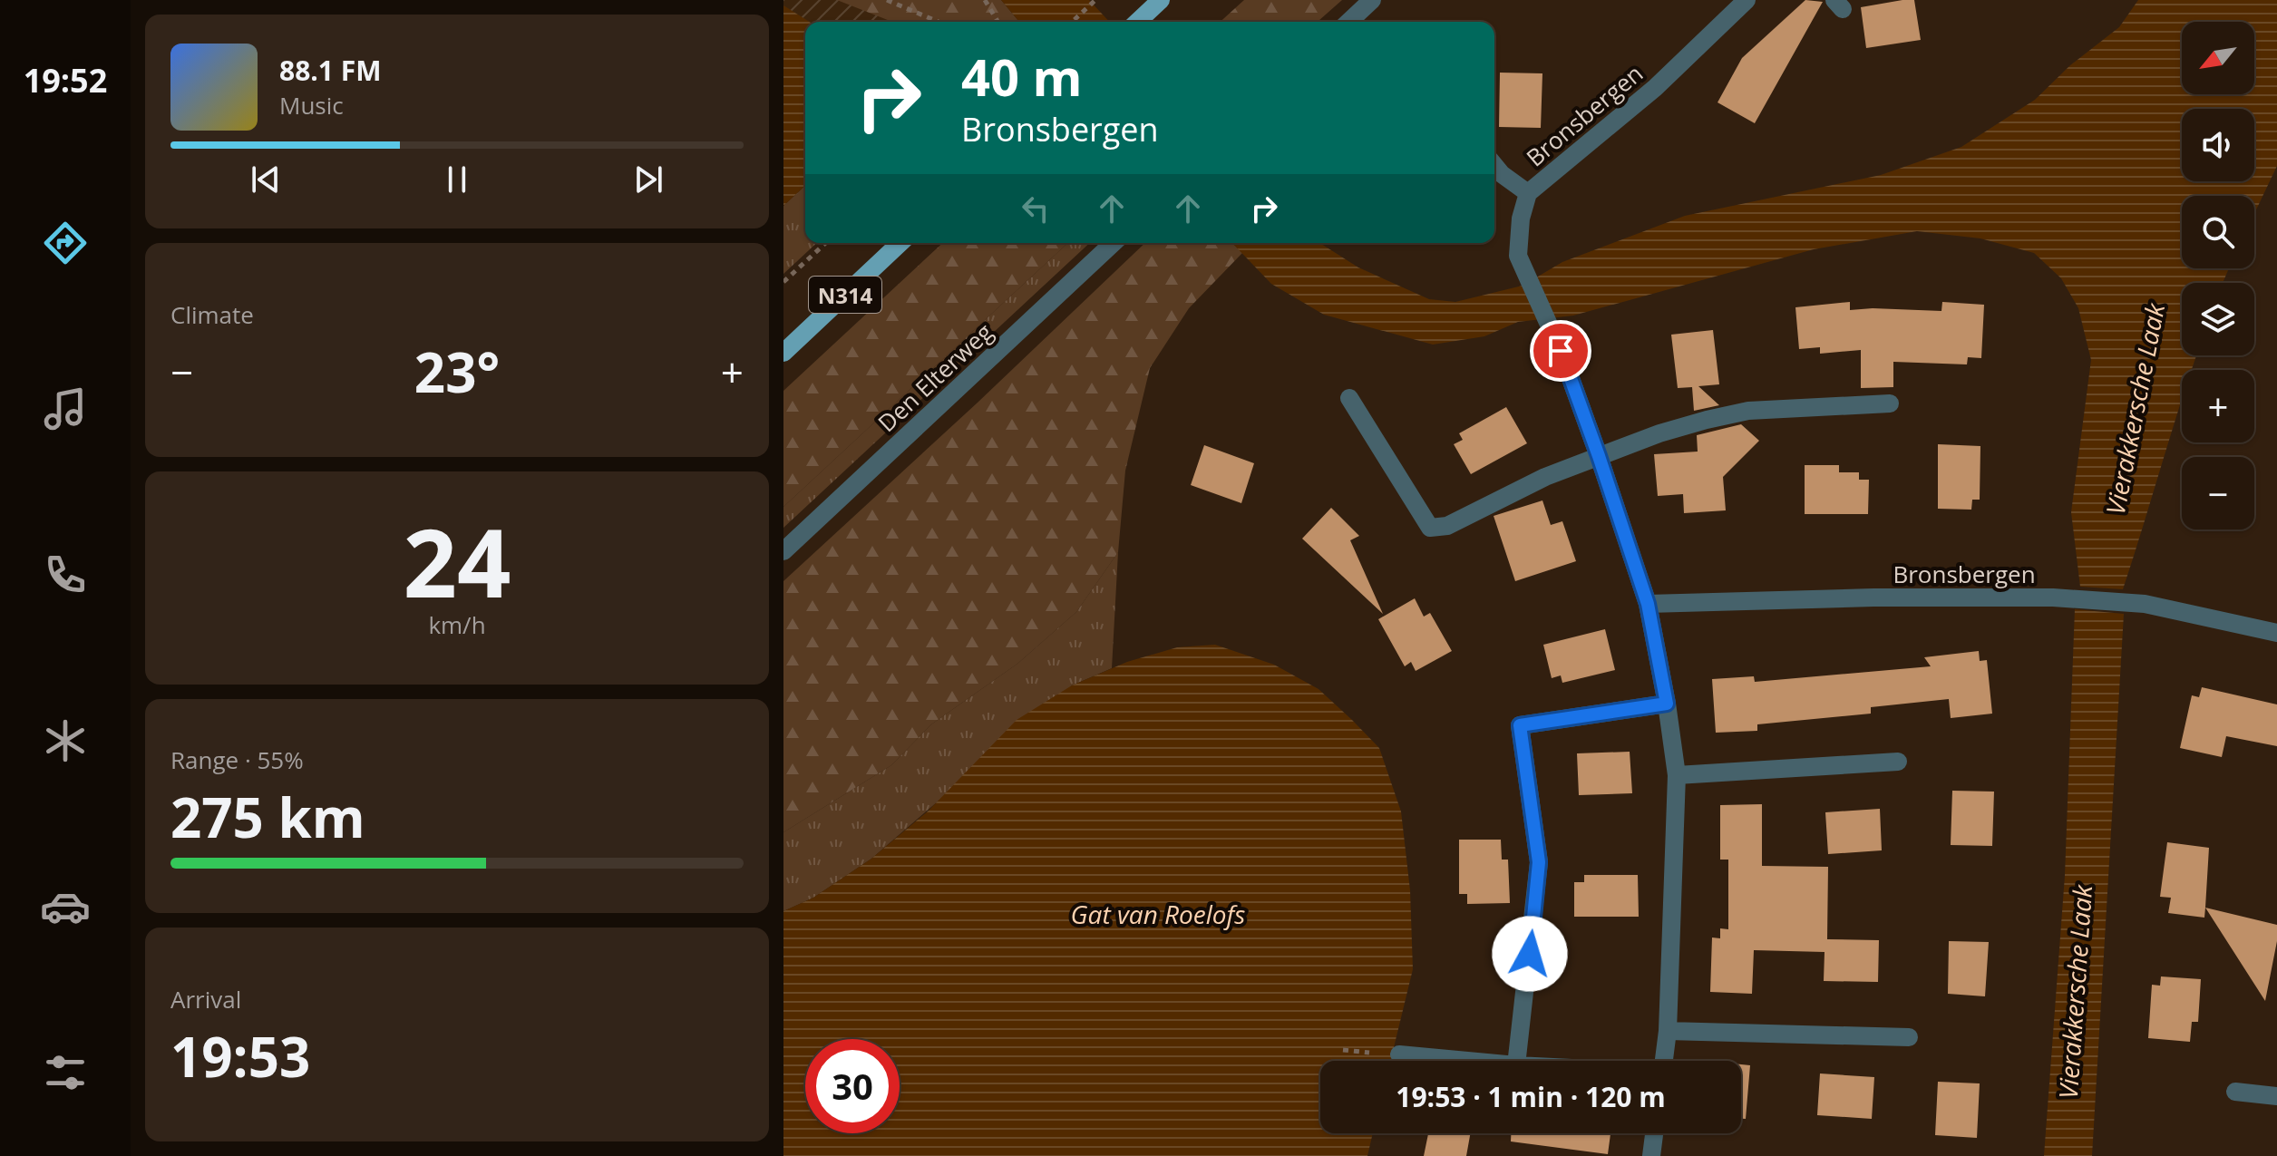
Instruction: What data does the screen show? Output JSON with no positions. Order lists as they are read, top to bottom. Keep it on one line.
{"streets":{"main road":["N314"],"street":["Bronsbergen","Den Elterweg"]},"water":["Vierakkersche Laak","Gat van Roelofs"],"north":"bottom left","page":{"tabs":"19:52","map_buttons":["+","−"],"turn":["40 m","Bronsbergen"],"song":["88.1 FM","Music"],"tile":["Climate",["24","km/h"],["Range · 55%","275 km"],["Arrival","19:53"]],"heat":["−","23°","+"],"limit":"30","trip":"19:53 · 1 min · 120 m"}}
